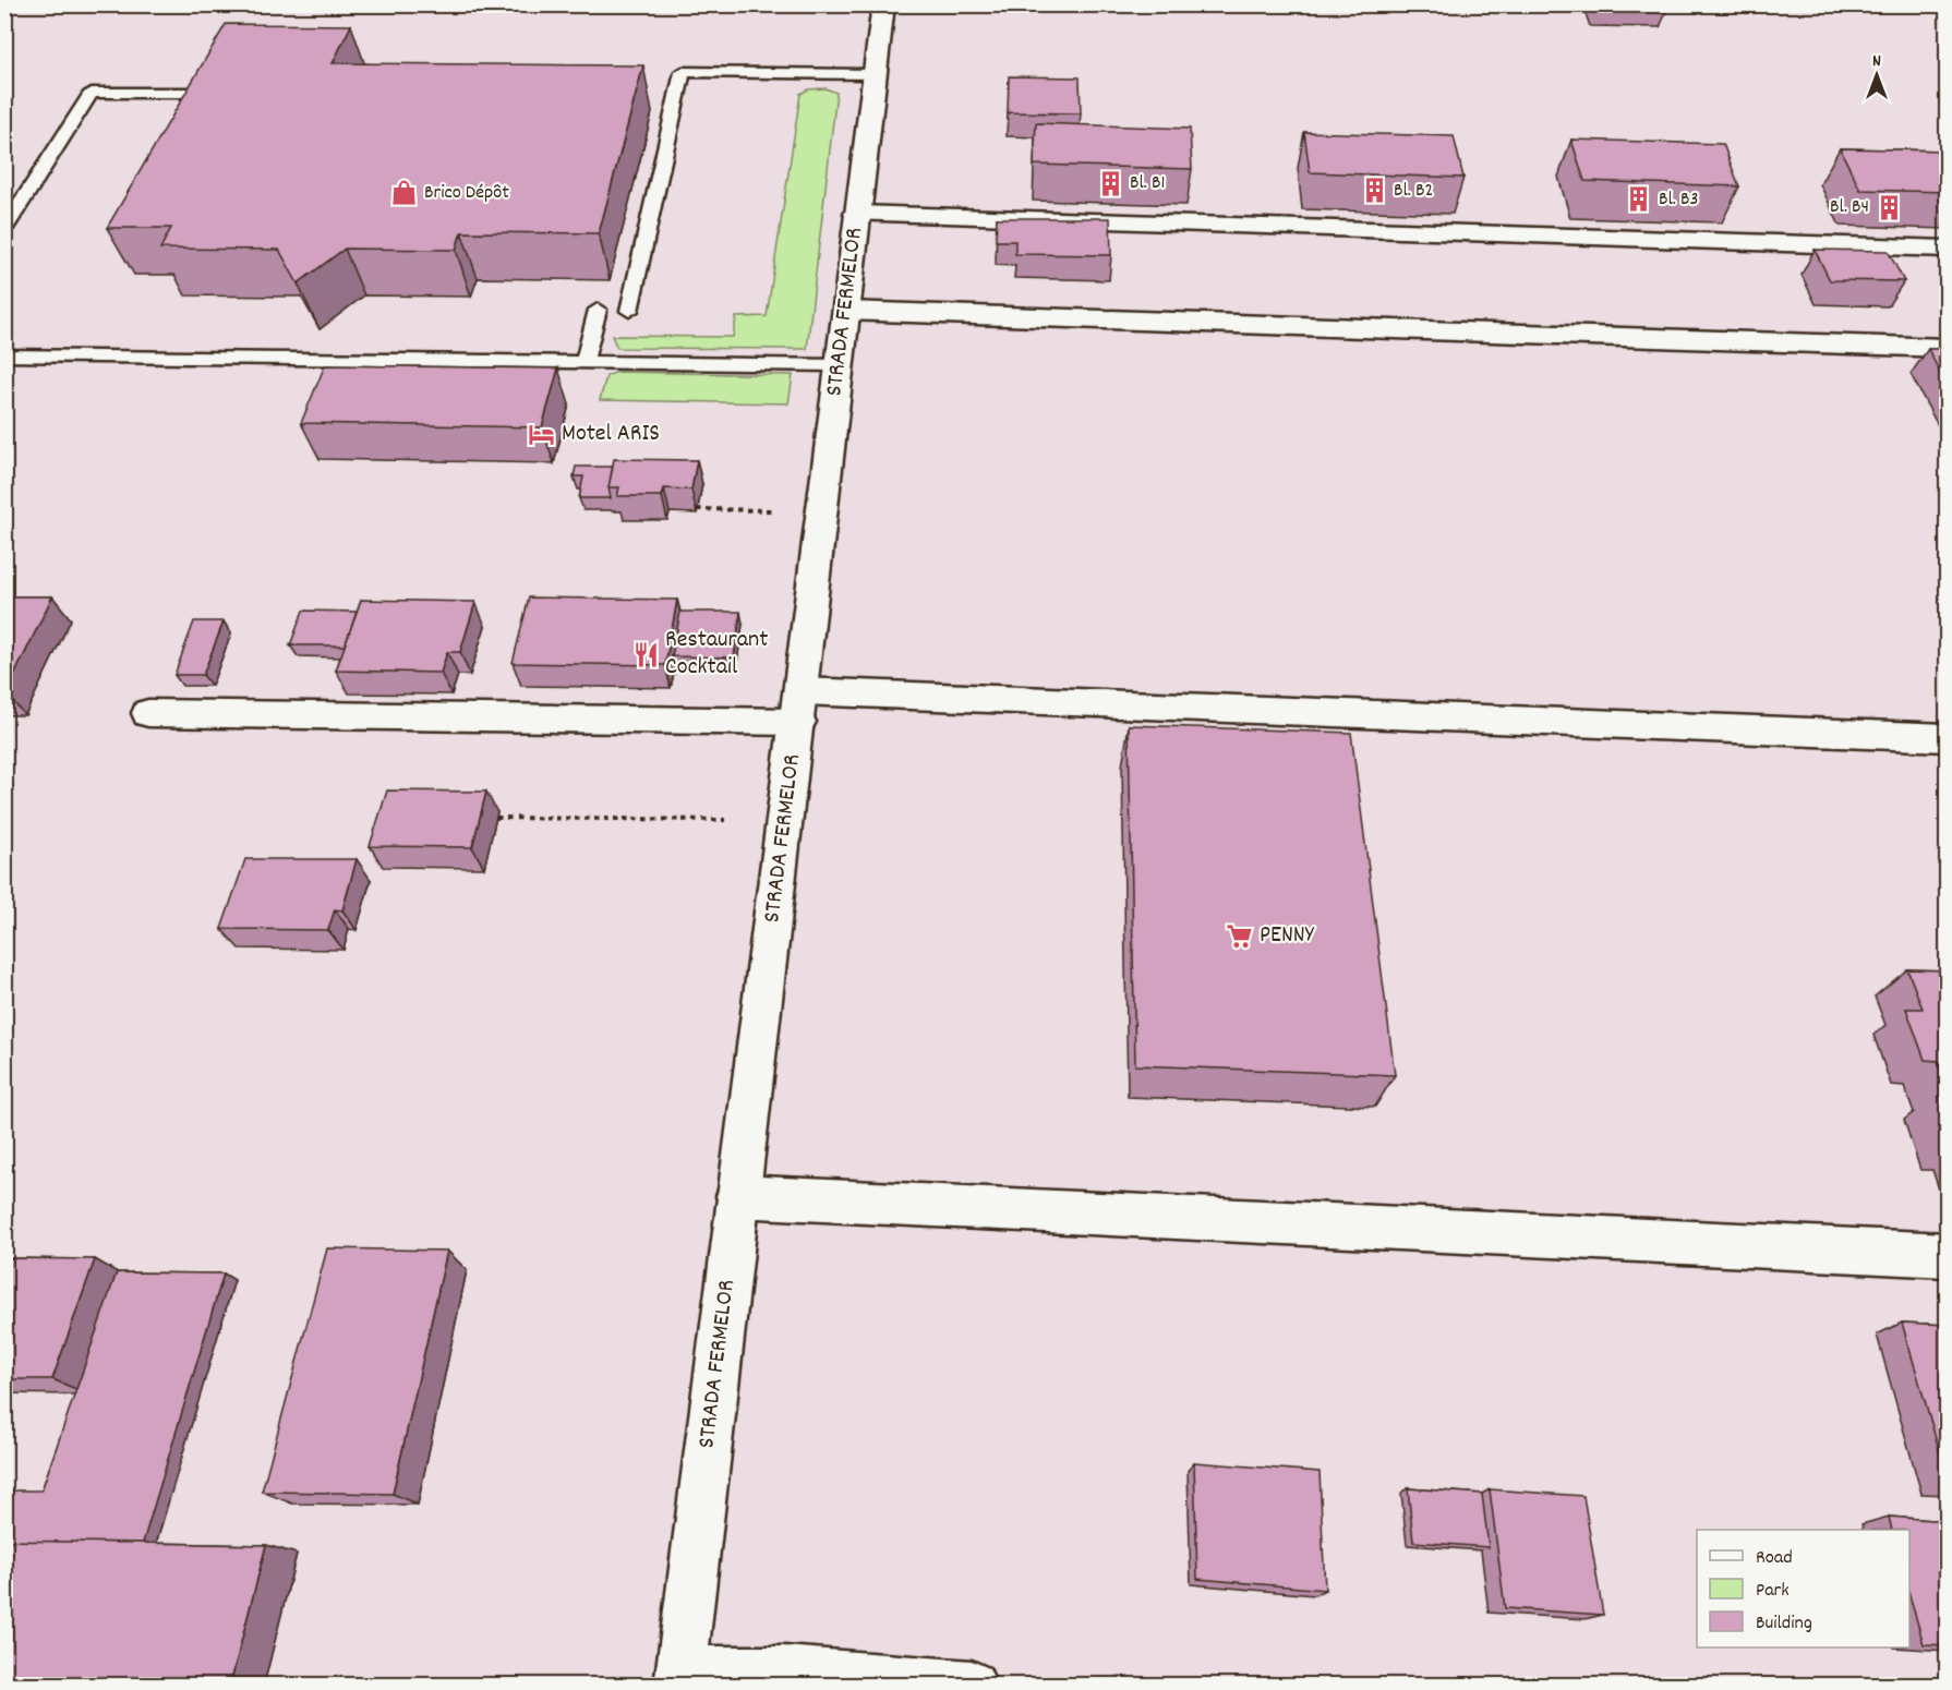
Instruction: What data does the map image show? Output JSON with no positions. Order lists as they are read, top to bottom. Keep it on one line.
{"streets":{"street":["STRADA FERMELOR"]},"places":{"building":["Bl. B1","Bl. B2","Bl. B3","Bl. B4"],"shop":["Brico Dépôt"],"hotel":["Motel ARIS"],"restaurant":["Restaurant Cocktail"],"supermarket":["PENNY"]},"legend":["Road","Park","Building"],"north":"top"}
